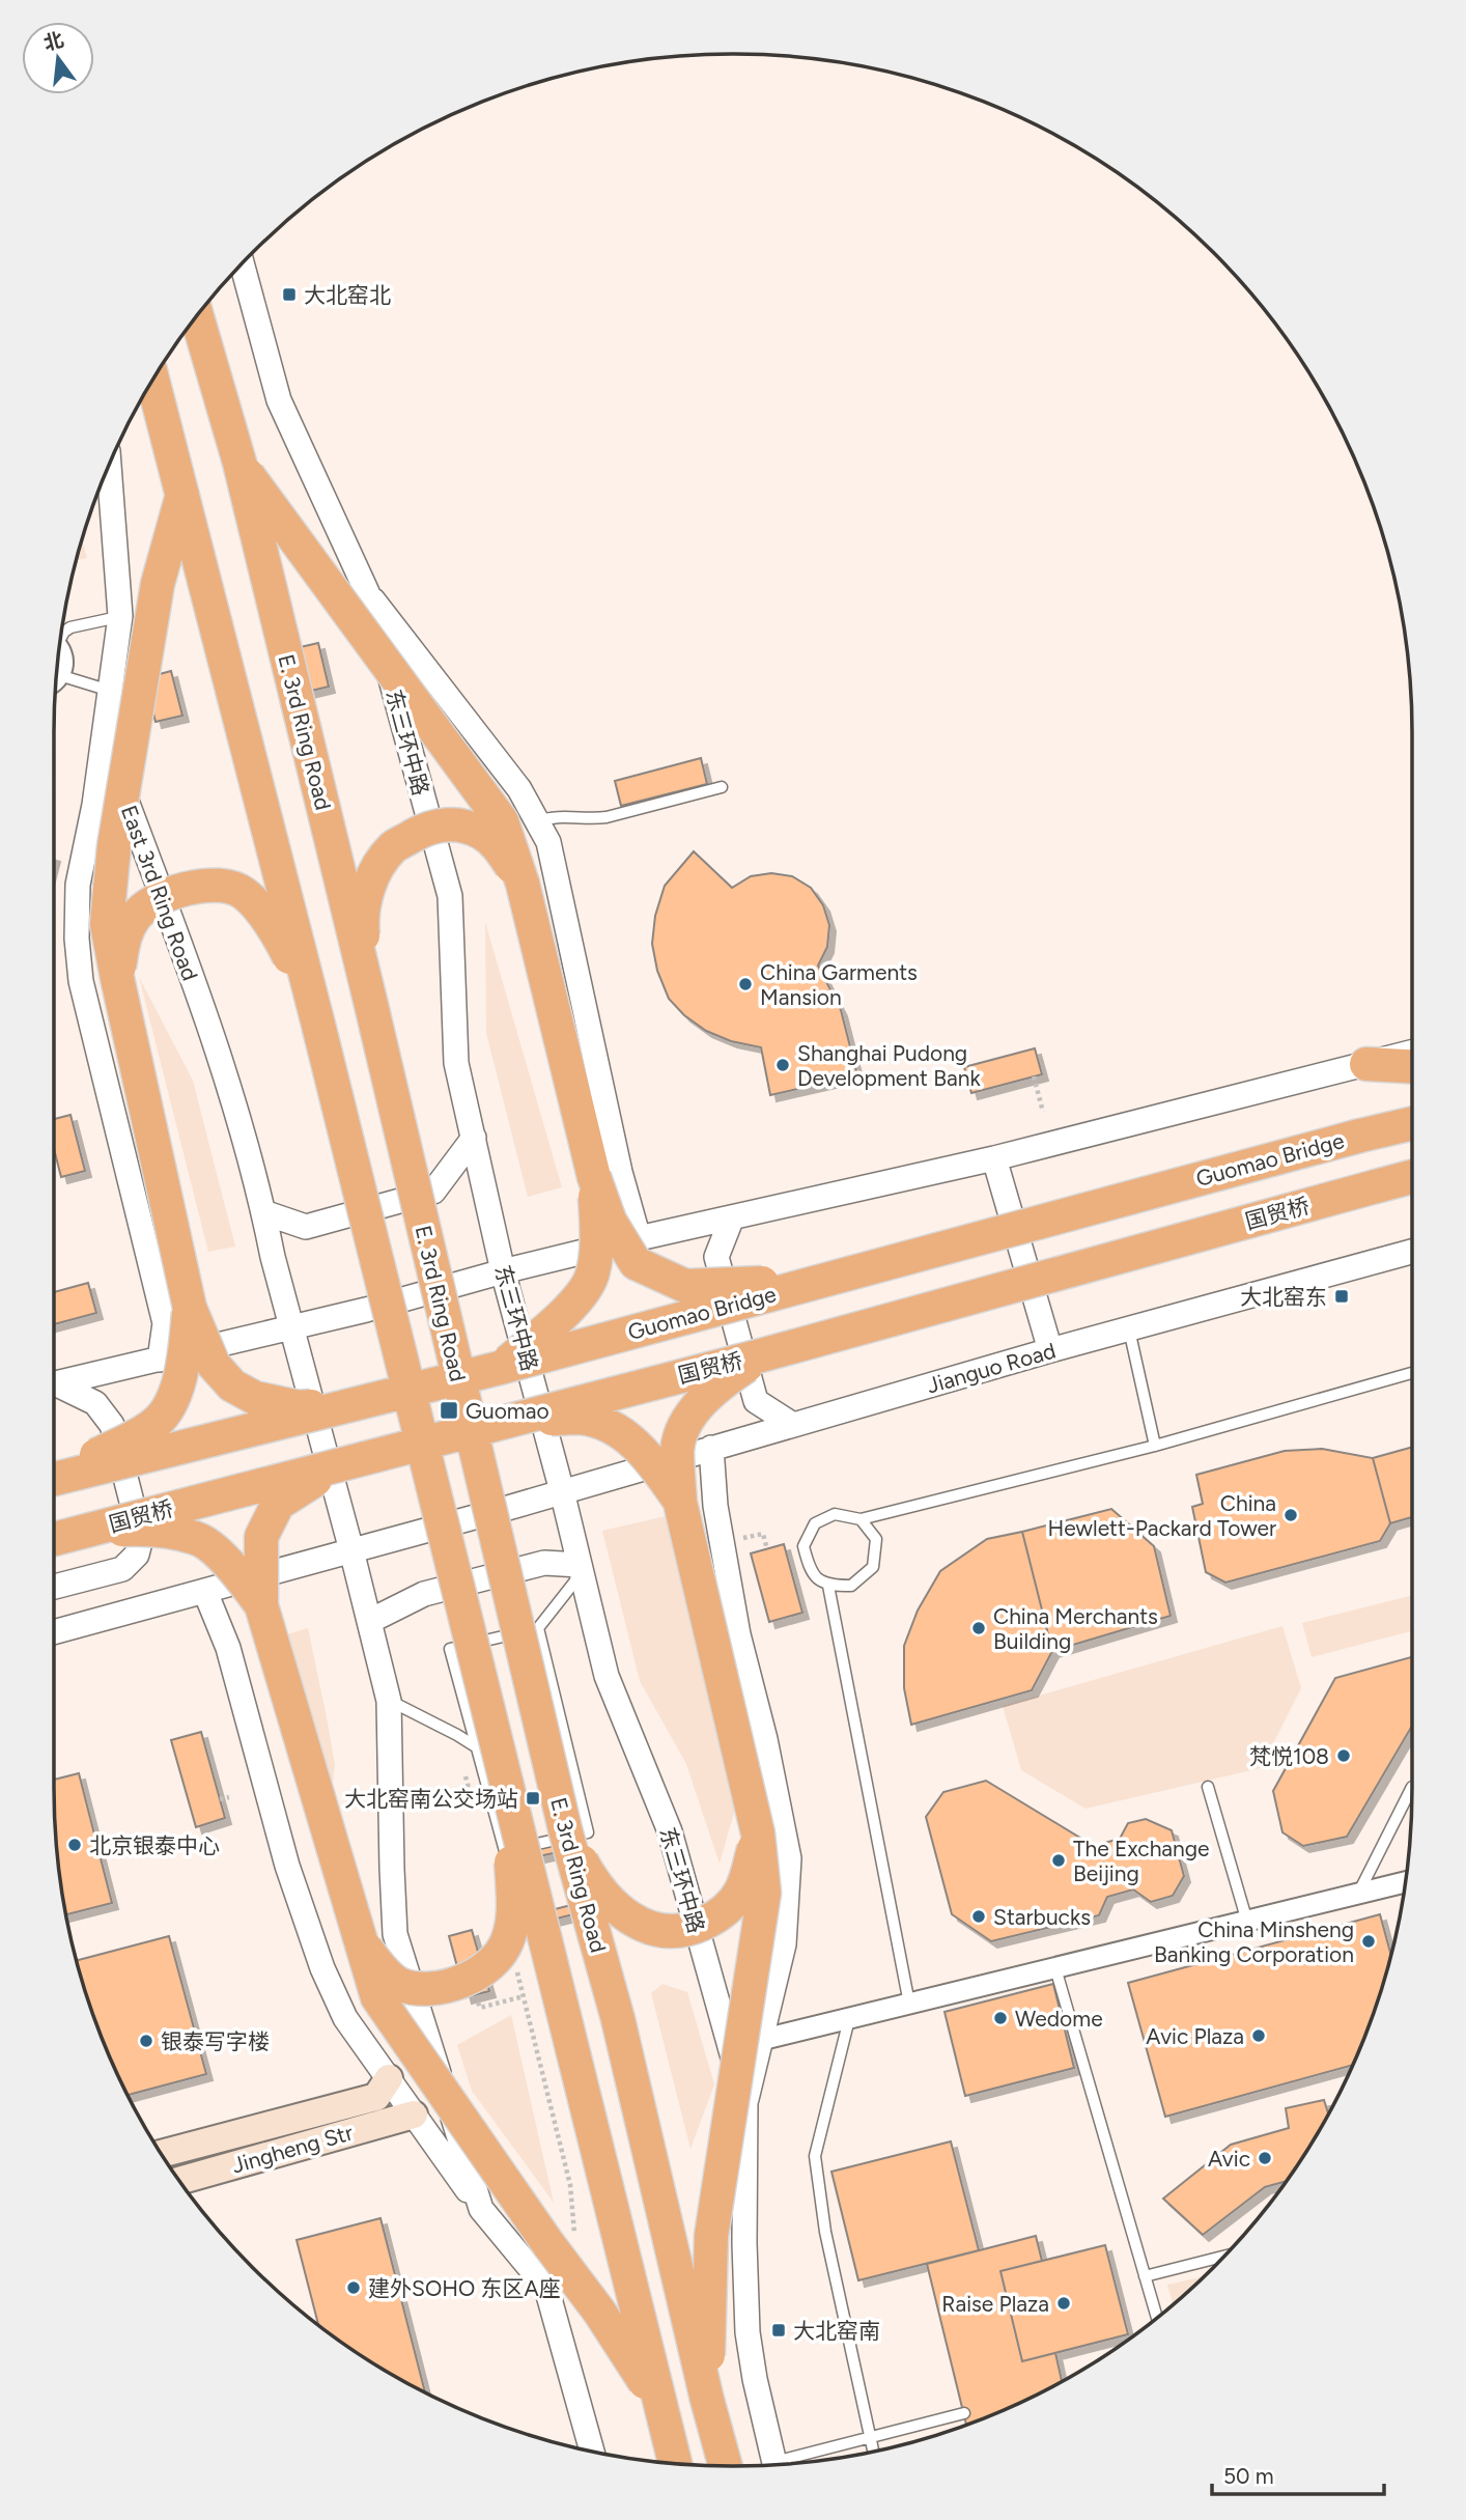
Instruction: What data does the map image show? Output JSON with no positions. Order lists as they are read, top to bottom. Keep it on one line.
{"streets":{"highway":["E. 3rd Ring Road","Guomao Bridge","国贸桥"],"main road":["Jingheng Str"],"street":["东三环中路","East 3rd Ring Road","Jianguo Road"]},"crossings":[["东三环中路","Jianguo Road"]],"places":{"transit":["大北窑北","大北窑东","Guomao","大北窑南公交场站","大北窑南"],"other":["China Garments Mansion","Shanghai Pudong Development Bank","China Hewlett-Packard Tower","China Merchants Building","梵悦108","北京银泰中心","The Exchange Beijing","Starbucks","China Minsheng Banking Corporation","Wedome","Avic Plaza","银泰写字楼","Avic","建外SOHO 东区A座","Raise Plaza"]},"scale_bar":"50 m","north":"top"}
